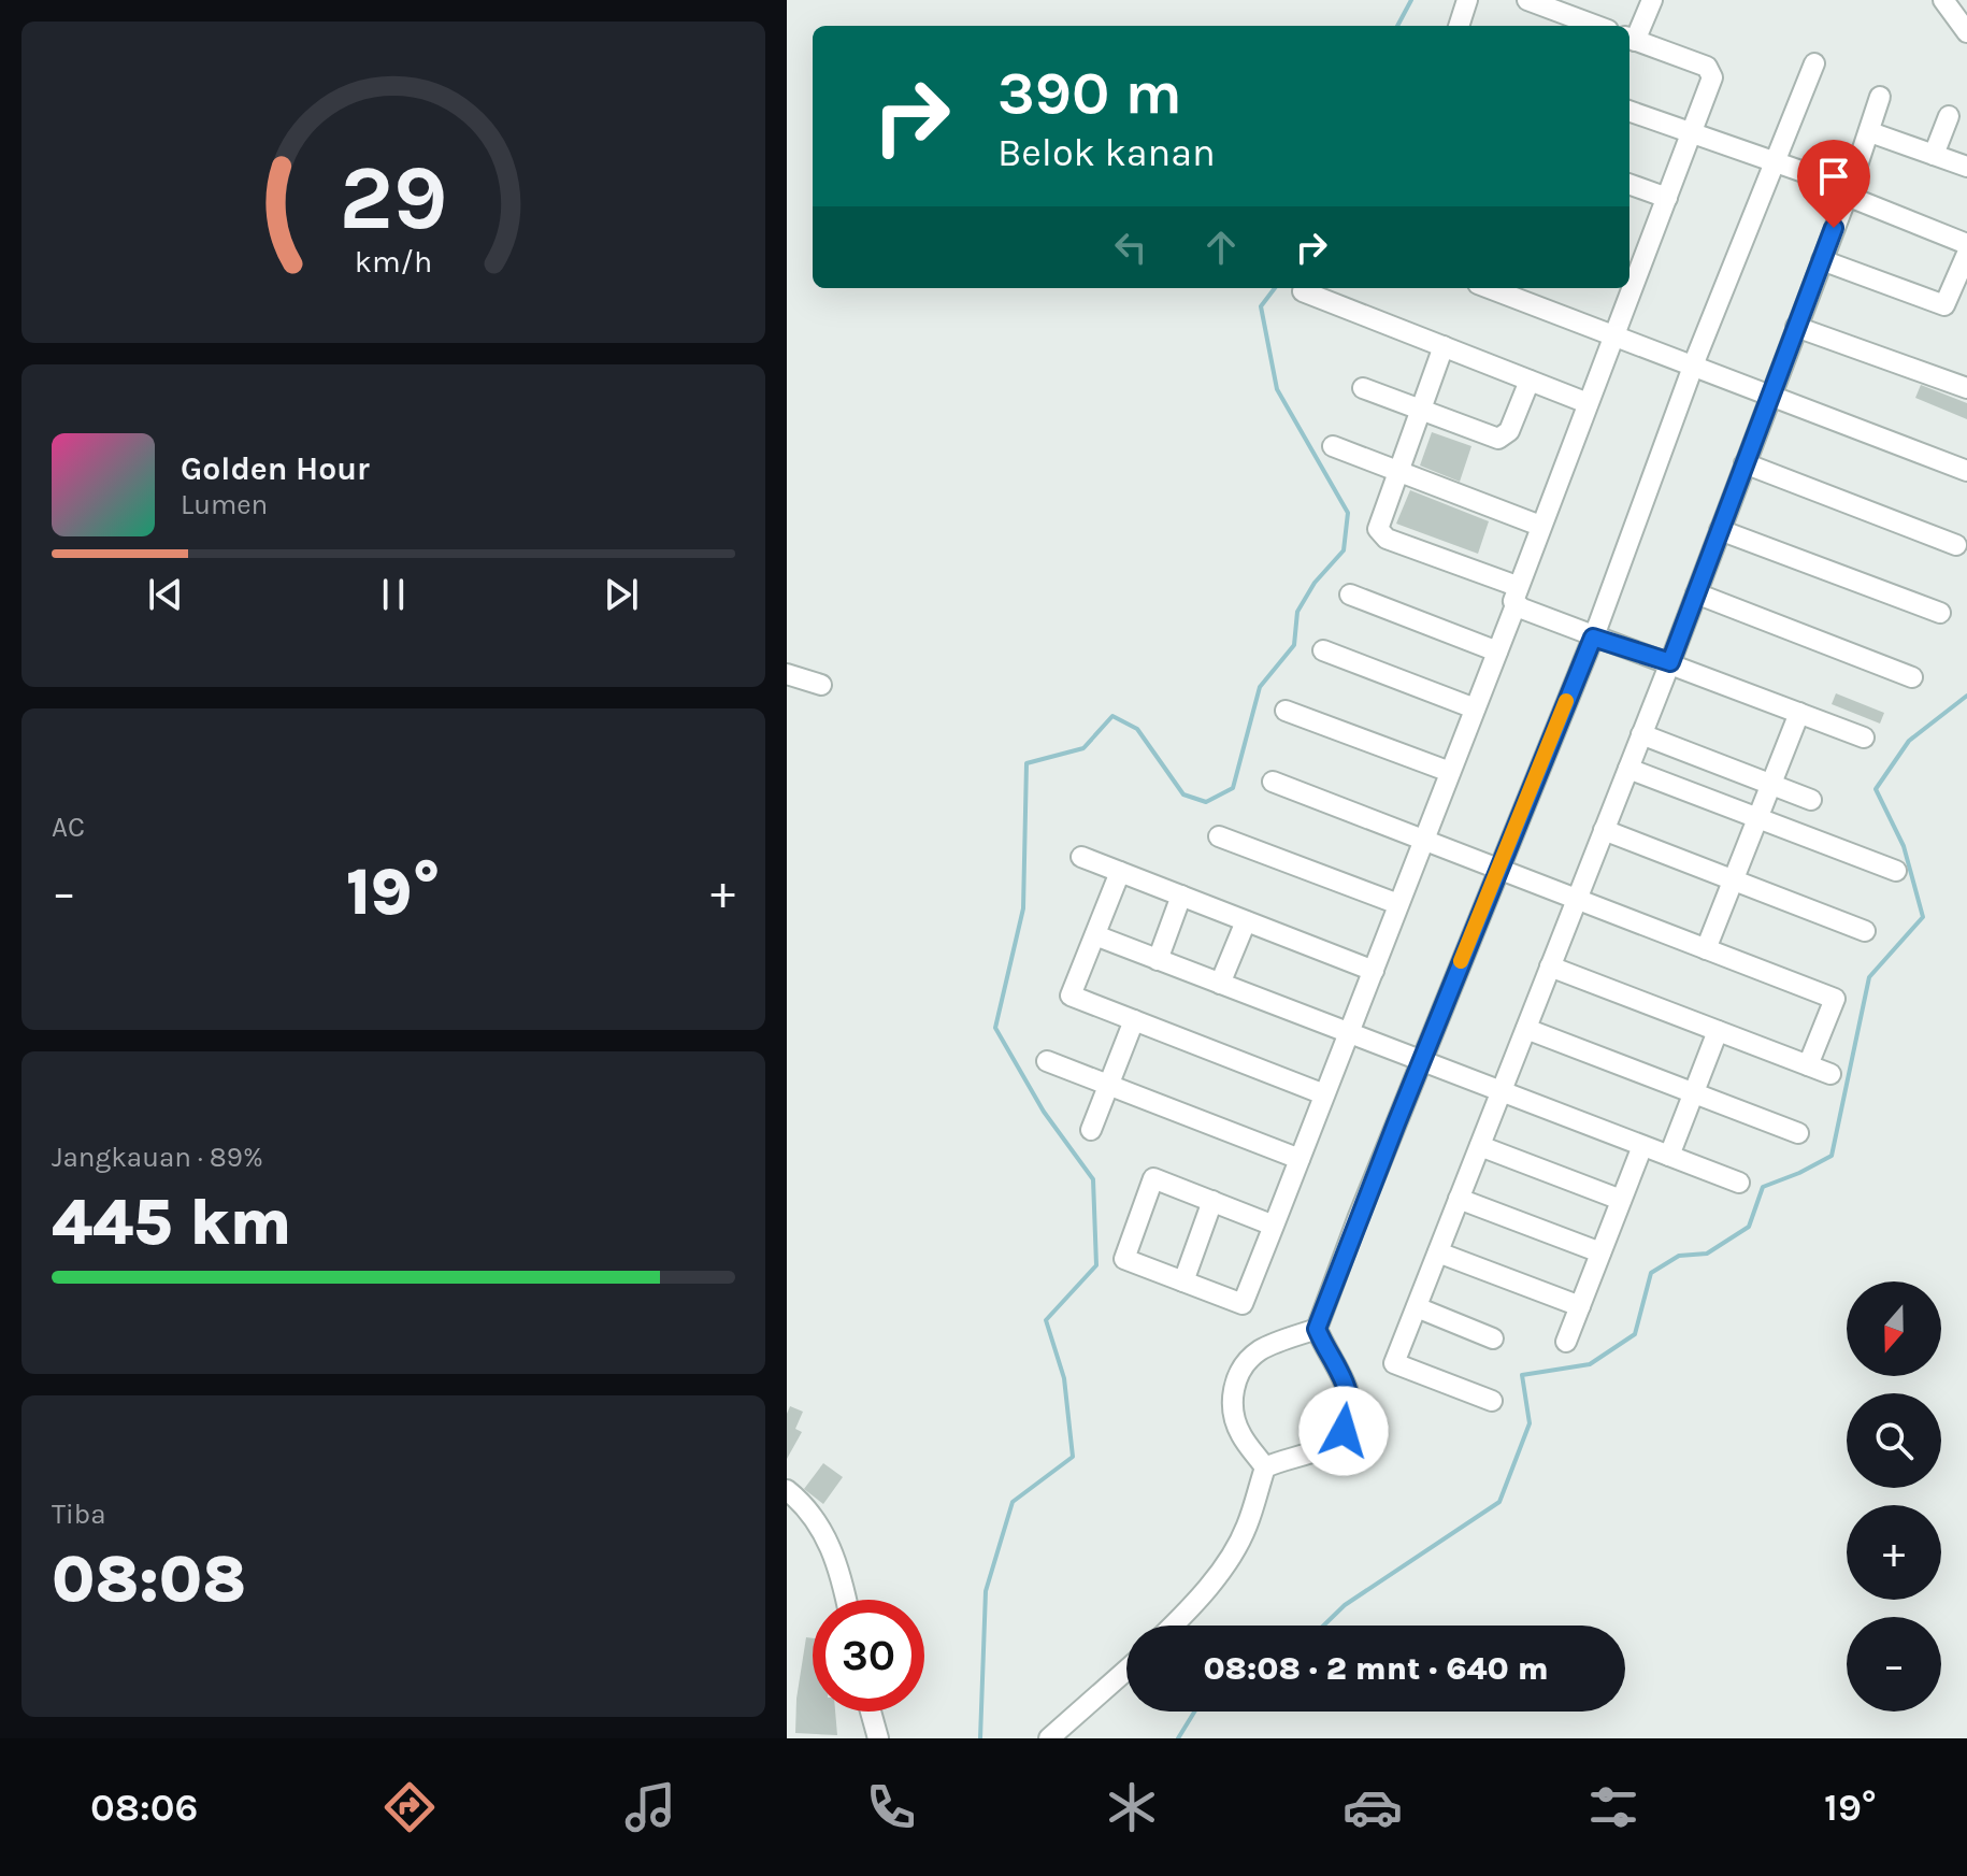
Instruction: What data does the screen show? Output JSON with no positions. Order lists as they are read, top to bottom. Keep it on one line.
{"north":"bottom","page":{"turn":["390 m","Belok kanan"],"song":["Golden Hour","Lumen"],"tile":["AC",["Jangkauan · 89%","445 km"],["Tiba","08:08"]],"heat":["−","19°","+"],"map_buttons":["+","−"],"limit":"30","trip":"08:08 · 2 mnt · 640 m","tabs":["08:06","19°"],"gauge":["29","km/h"]}}
